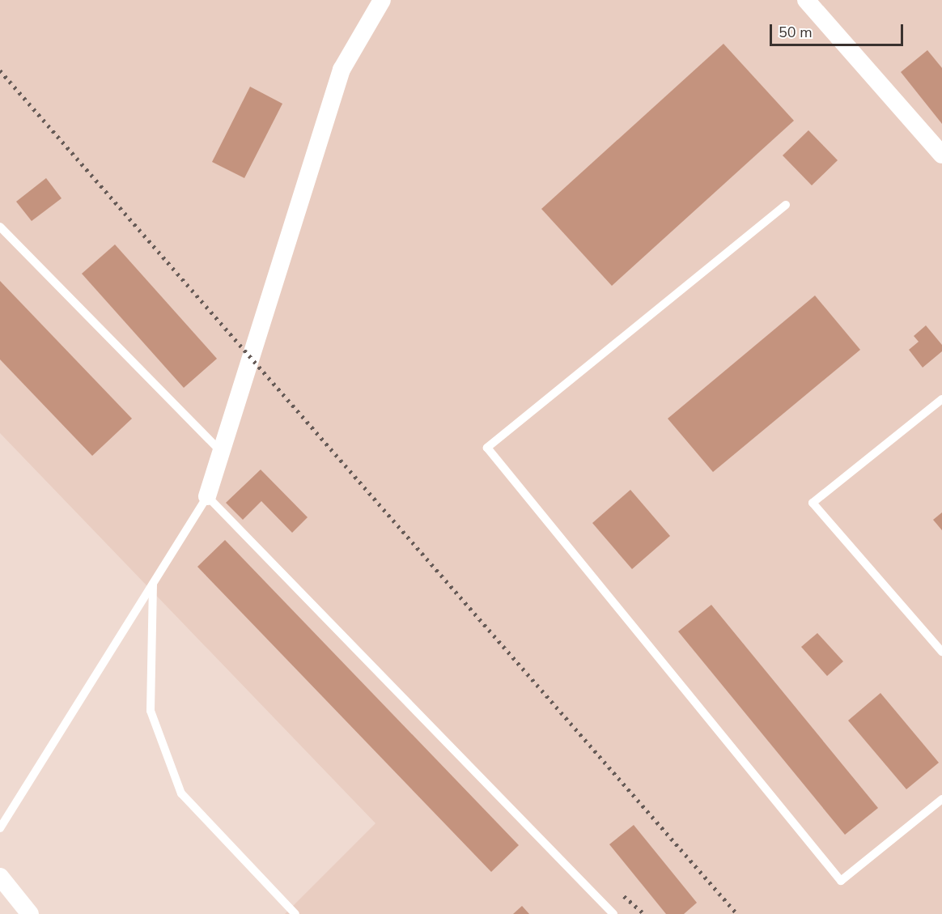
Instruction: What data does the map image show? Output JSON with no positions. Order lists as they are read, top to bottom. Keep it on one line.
{"scale_bar":"50 m"}
